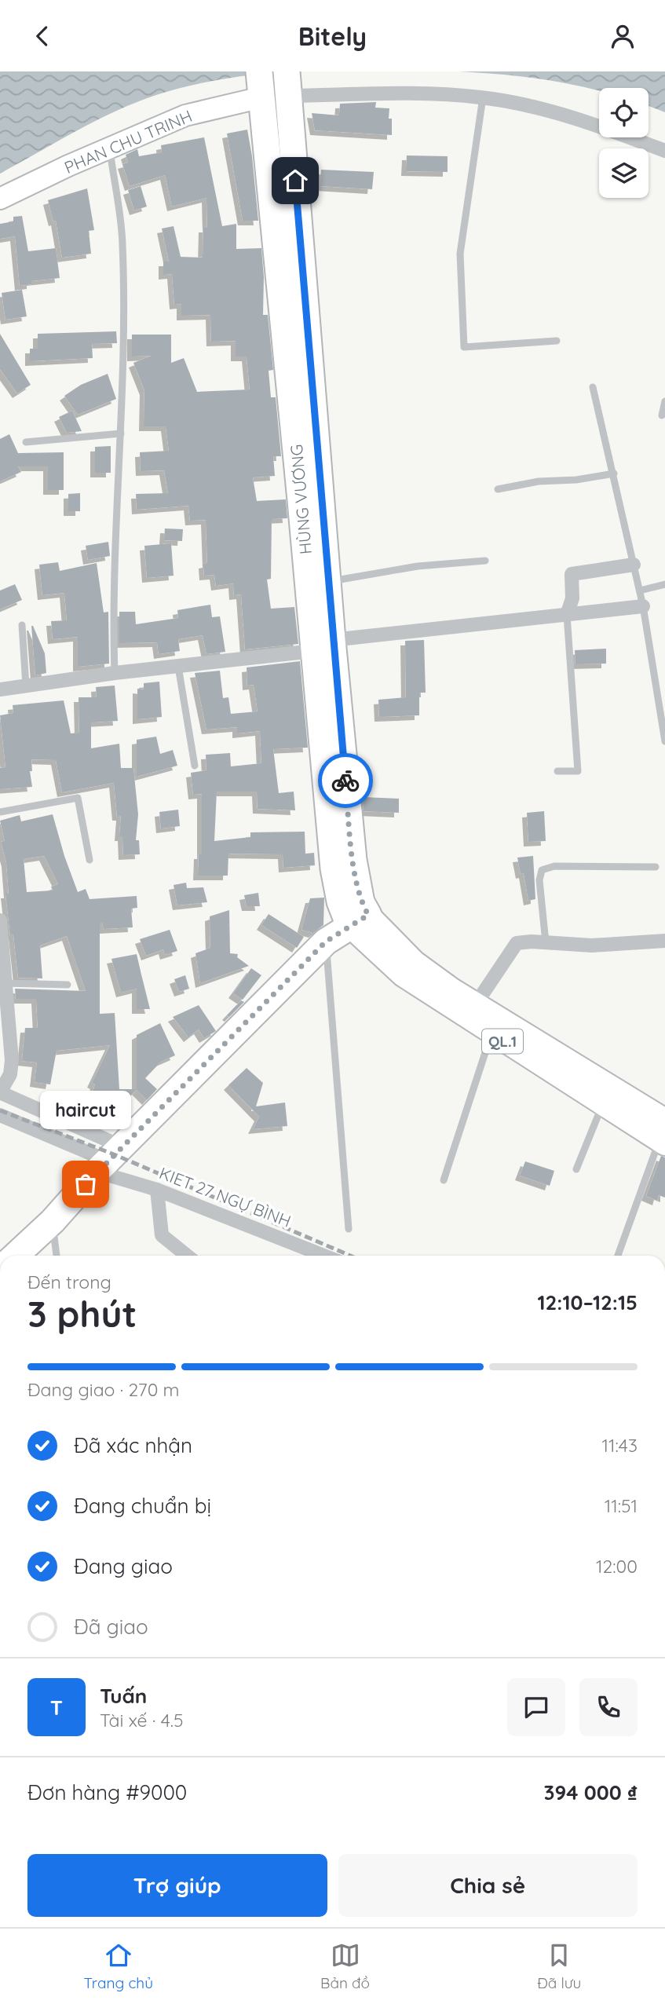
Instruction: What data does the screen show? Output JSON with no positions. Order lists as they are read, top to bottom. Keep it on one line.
{"streets":{"highway":["HÙNG VƯƠNG","QL.1"],"street":["PHAN CHU TRINH","KIET 27 NGỰ BÌNH"]},"crossings":[["PHAN CHU TRINH","HÙNG VƯƠNG"],["HÙNG VƯƠNG","QL.1"]],"places":["haircut"],"page":{"header":"Bitely","bubble":"haircut","heading":["3 phút","Đến trong","12:10–12:15"],"panel":["Tuấn","Tài xế · 4.5","Đơn hàng #9000","394 000 ₫"],"bar":"Đang giao · 270 m","list":[["Đã xác nhận","11:43"],["Đang chuẩn bị","11:51"],["Đang giao","12:00"],"Đã giao"],"round":"T","buttons":["Trợ giúp","Chia sẻ"],"tabs":["Trang chủ","Bản đồ","Đã lưu"]}}
